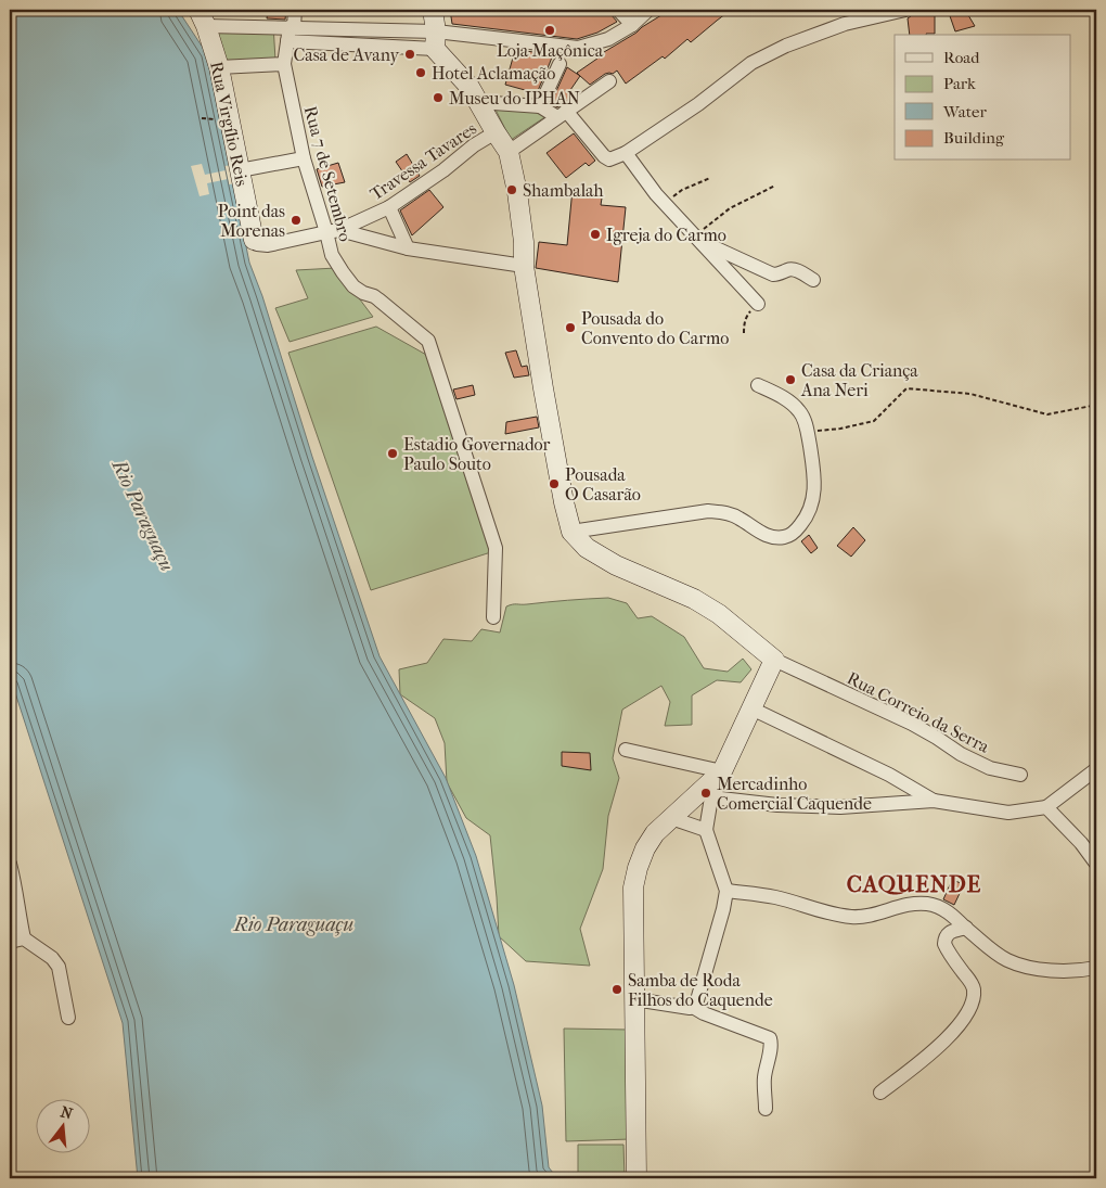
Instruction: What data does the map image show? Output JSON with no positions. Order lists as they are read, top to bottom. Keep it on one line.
{"streets":{"street":["Rua Virgílio Reis","Travessa Tavares","Rua 7 de Setembro","Rua Correio da Serra"]},"crossings":[["Rua Virgílio Reis","Travessa Tavares"],["Travessa Tavares","Rua 7 de Setembro"]],"districts":["CAQUENDE"],"water":["Rio Paraguaçu"],"places":["Loja Maçônica","Casa de Avany","Hotel Aclamação","Museu do IPHAN","Shambalah","Point das Morenas","Igreja do Carmo","Pousada do Convento do Carmo","Casa da Criança Ana Neri","Estadio Governador Paulo Souto","Pousada O Casarão","Mercadinho Comercial Caquende","Samba de Roda Filhos do Caquende"],"legend":["Road","Park","Water","Building"],"north":"top"}
